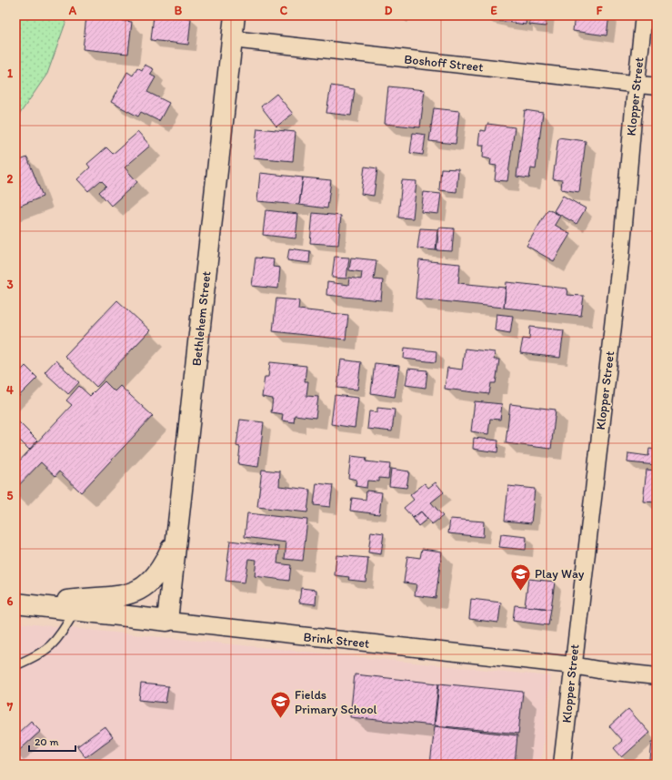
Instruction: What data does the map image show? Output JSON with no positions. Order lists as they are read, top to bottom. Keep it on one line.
{"streets":{"main road":["Bethlehem Street","Brink Street"],"street":["Boshoff Street","Klopper Street"]},"crossings":[["Boshoff Street","Klopper Street"],["Boshoff Street","Bethlehem Street"],["Klopper Street","Brink Street"],["Bethlehem Street","Brink Street"]],"places":{"school or university":["Play Way","Fields Primary School"]},"scale_bar":"20 m","grid":{"columns":["A","B","C","D","E","F"],"rows":["1","2","3","4","5","6","7"]}}
